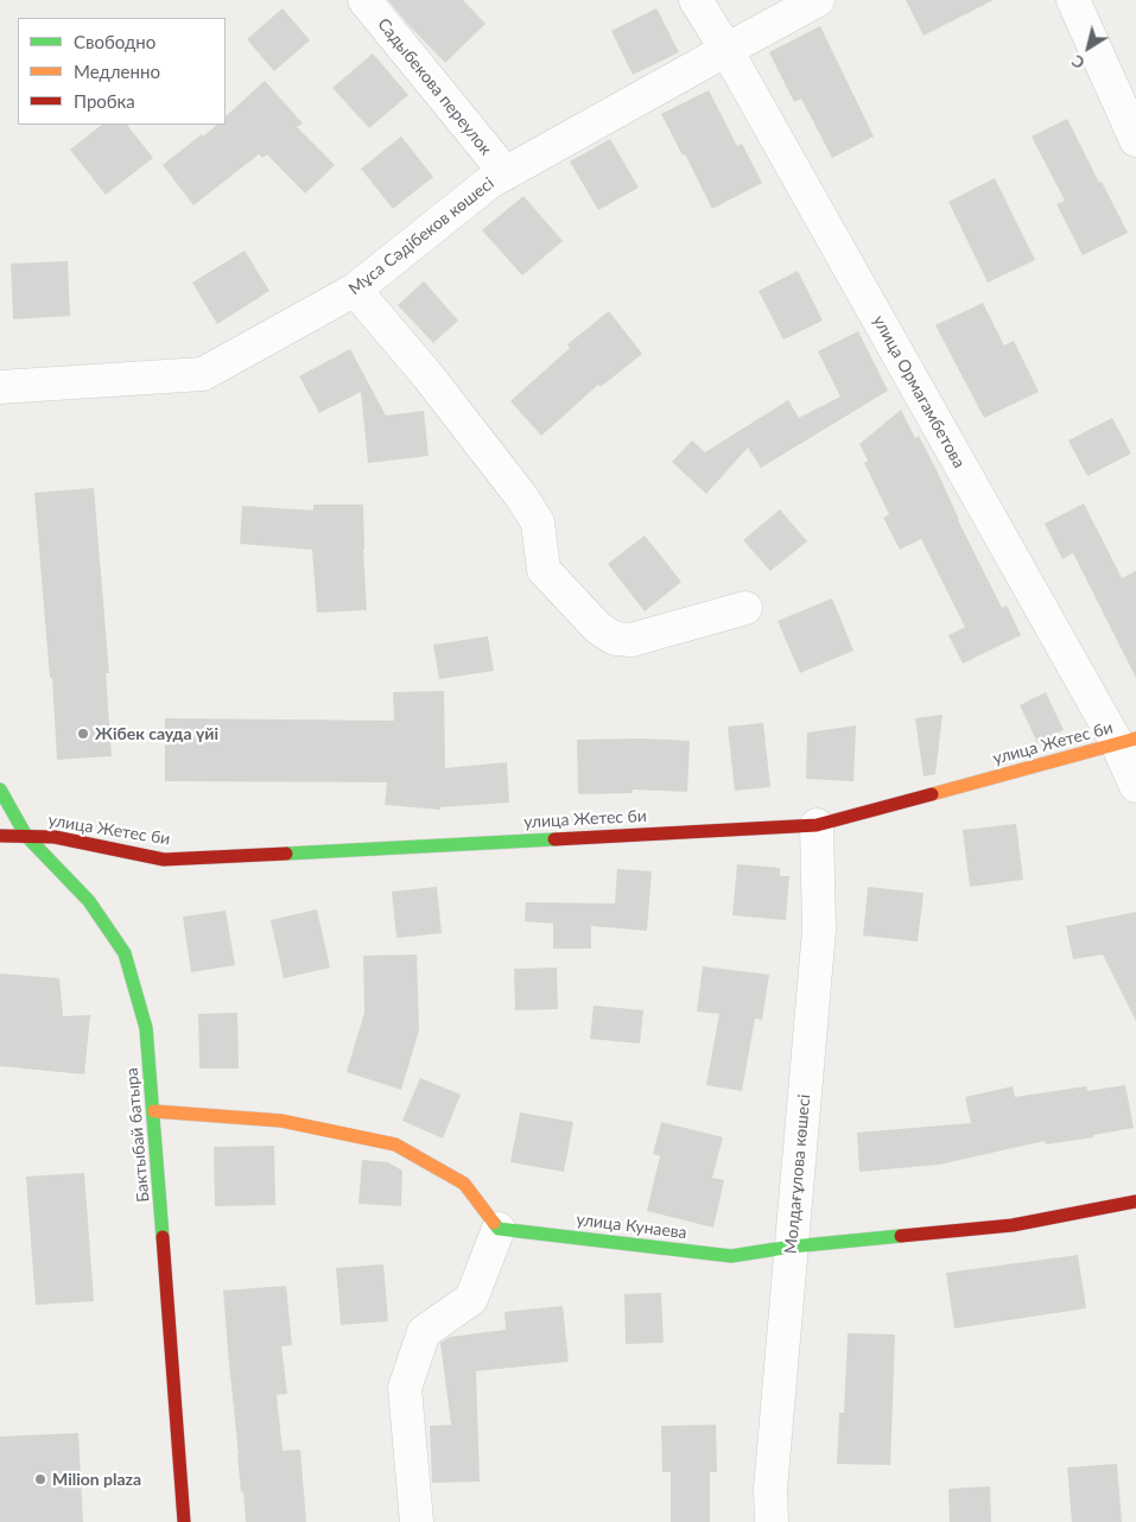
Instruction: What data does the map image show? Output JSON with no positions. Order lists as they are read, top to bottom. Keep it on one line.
{"streets":{"street":["Садыбекова переулок","Мұса Сәдібеков көшесі","улица Ормагамбетова","улица Жетес би","Бактыбай батыра","Молдағұлова көшесі","улица Кунаева"]},"crossings":[["Садыбекова переулок","Мұса Сәдібеков көшесі"],["Мұса Сәдібеков көшесі","улица Ормагамбетова"],["улица Ормагамбетова","улица Жетес би"],["улица Жетес би","Бактыбай батыра"],["улица Жетес би","Молдағұлова көшесі"],["Молдағұлова көшесі","улица Кунаева"]],"places":["Жібек сауда үйі","Milion plaza"],"legend":["Свободно","Медленно","Пробка"],"north":"bottom left"}
